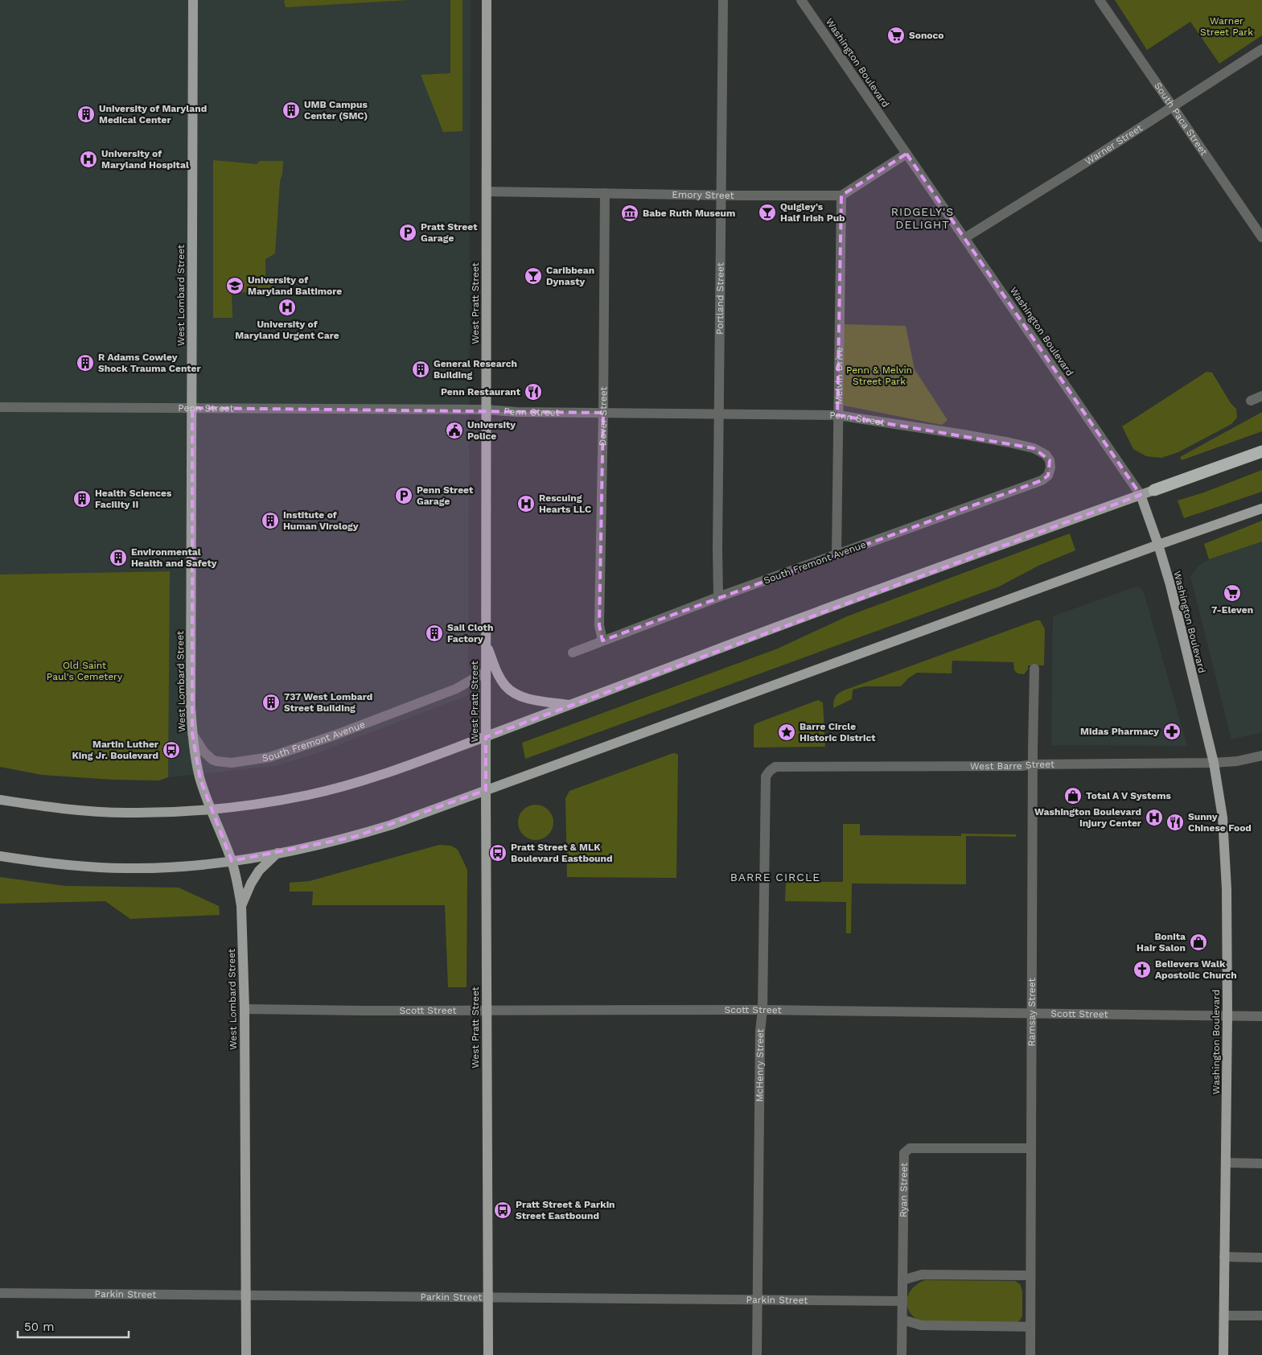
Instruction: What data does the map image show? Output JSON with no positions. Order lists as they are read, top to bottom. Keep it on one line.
{"streets":{"main road":["Washington Boulevard","West Lombard Street","West Pratt Street"],"street":["South Paca Street","Warner Street","Emory Street","Portland Street","Melvin Drive","Penn Street","Dover Street","South Fremont Avenue","West Barre Street","Scott Street","Ramsay Street","McHenry Street","Ryan Street","Parkin Street"]},"crossings":[["Washington Boulevard","Warner Street"],["Washington Boulevard","West Barre Street"],["Washington Boulevard","Scott Street"],["South Paca Street","Warner Street"],["Emory Street","Portland Street"],["Emory Street","West Pratt Street"],["Emory Street","Melvin Drive"],["Emory Street","Dover Street"],["West Lombard Street","Penn Street"],["West Lombard Street","South Fremont Avenue"],["West Lombard Street","Scott Street"],["West Lombard Street","Parkin Street"],["Portland Street","Penn Street"],["Portland Street","South Fremont Avenue"],["West Pratt Street","Penn Street"],["West Pratt Street","South Fremont Avenue"],["West Pratt Street","Scott Street"],["West Pratt Street","Parkin Street"],["Melvin Drive","Penn Street"],["Melvin Drive","South Fremont Avenue"],["Penn Street","Dover Street"],["Penn Street","South Fremont Avenue"],["Dover Street","South Fremont Avenue"],["West Barre Street","Ramsay Street"],["West Barre Street","McHenry Street"],["Scott Street","Ramsay Street"],["Scott Street","McHenry Street"],["Ramsay Street","Ryan Street"],["McHenry Street","Parkin Street"],["Ryan Street","Parkin Street"]],"districts":["RIDGELY'S DELIGHT","BARRE CIRCLE"],"parks":["Warner Street Park","Penn & Melvin Street Park","Old Saint Paul's Cemetery"],"places":{"supermarket":["Sonoco","7-Eleven"],"building":["UMB Campus Center (SMC)","University of Maryland Medical Center","R Adams Cowley Shock Trauma Center","General Research Building","Health Sciences Facility II","Institute of Human Virology","Environmental Health and Safety","Sail Cloth Factory","737 West Lombard Street Building"],"hospital":["University of Maryland Hospital","University of Maryland Urgent Care","Rescuing Hearts LLC","Washington Boulevard Injury Center"],"bar":["Quigley's Half Irish Pub","Caribbean Dynasty"],"museum":["Babe Ruth Museum"],"parking":["Pratt Street Garage","Penn Street Garage"],"school or university":["University of Maryland Baltimore"],"restaurant":["Penn Restaurant","Sunny Chinese Food"],"public building":["University Police"],"pharmacy":["Midas Pharmacy"],"place":["Barre Circle Historic District"],"bus stop":["Martin Luther King Jr. Boulevard","Pratt Street & MLK Boulevard Eastbound","Pratt Street & Parkin Street Eastbound"],"shop":["Total A V Systems","Bonita Hair Salon"],"church":["Believers Walk Apostolic Church"]},"scale_bar":"50 m"}
